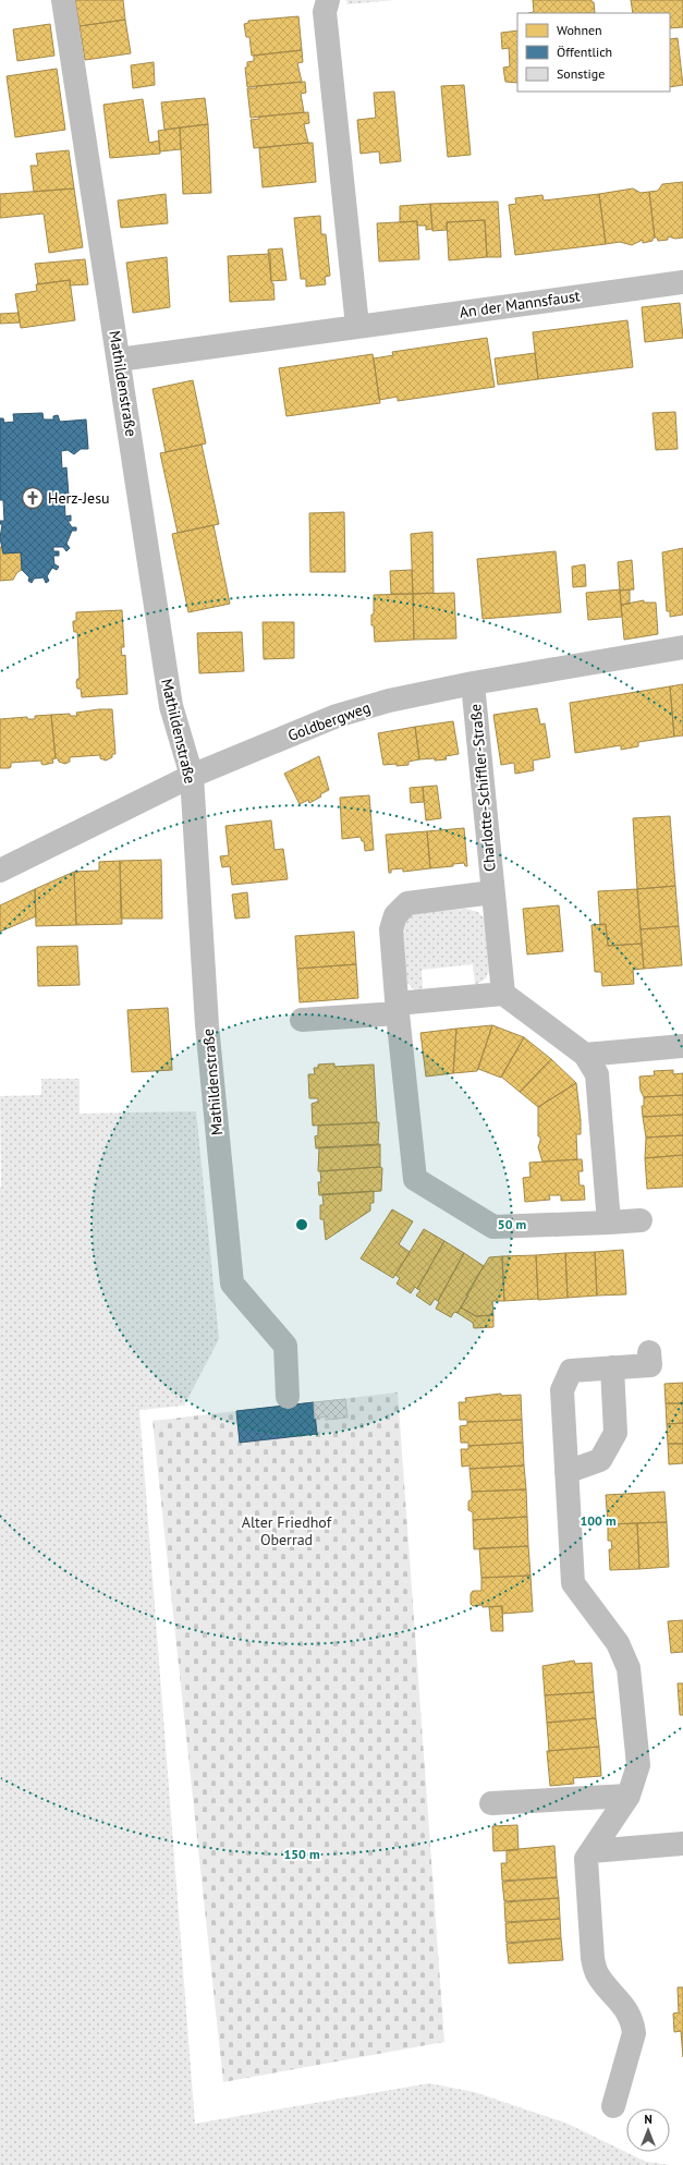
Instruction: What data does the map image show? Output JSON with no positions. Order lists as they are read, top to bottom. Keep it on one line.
{"streets":{"street":["An der Mannsfaust","Mathildenstraße","Goldbergweg","Charlotte-Schiffler-Straße"]},"crossings":[["An der Mannsfaust","Mathildenstraße"],["Mathildenstraße","Goldbergweg"],["Goldbergweg","Charlotte-Schiffler-Straße"]],"parks":["Alter Friedhof Oberrad"],"places":{"church":["Herz-Jesu"]},"legend":["Wohnen","Öffentlich","Sonstige"],"north":"top","rings":["50 m","100 m","150 m"]}
